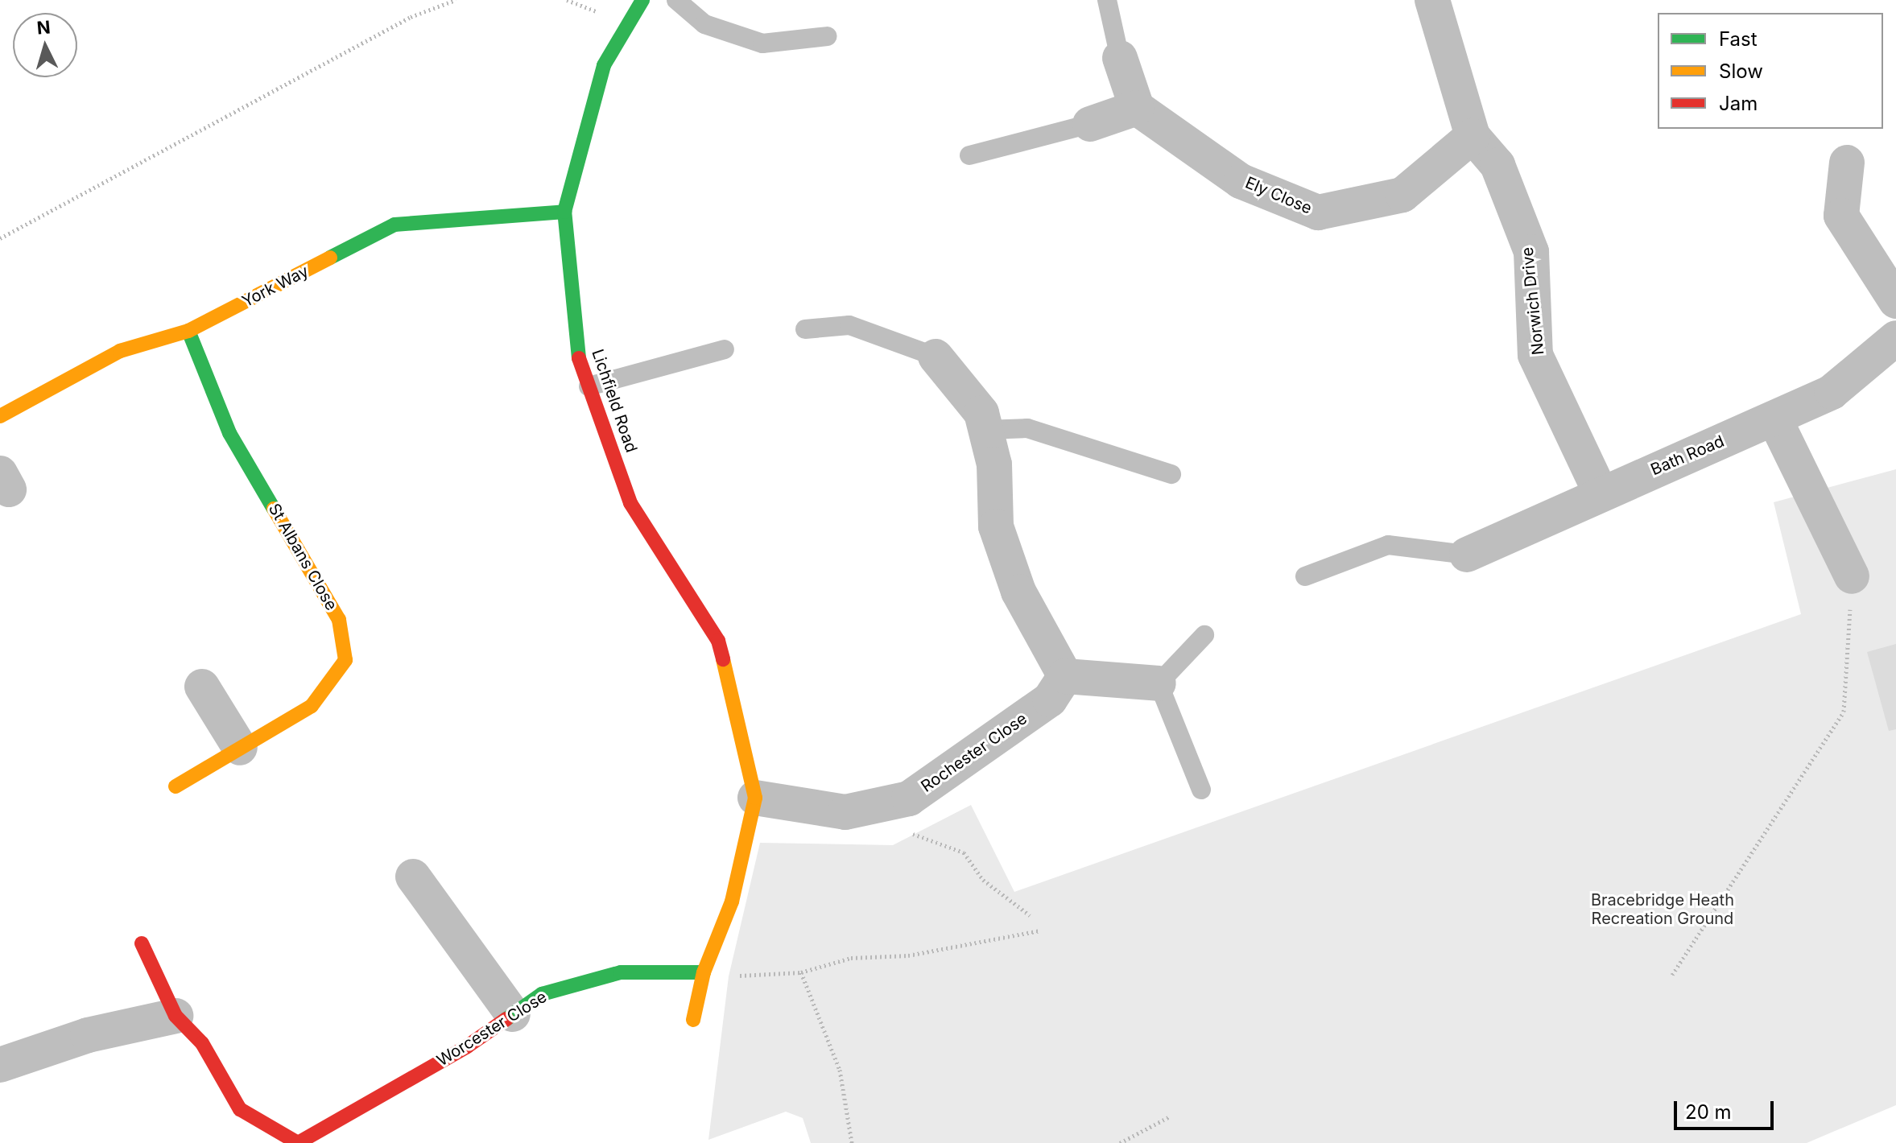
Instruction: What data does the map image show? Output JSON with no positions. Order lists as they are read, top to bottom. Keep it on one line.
{"streets":{"street":["Ely Close","York Way","Norwich Drive","Lichfield Road","Bath Road","St Albans Close","Rochester Close","Worcester Close"]},"crossings":[["Ely Close","Norwich Drive"],["York Way","Lichfield Road"],["York Way","St Albans Close"],["Norwich Drive","Bath Road"],["Lichfield Road","Rochester Close"]],"parks":["Bracebridge Heath Recreation Ground"],"legend":["Fast","Slow","Jam"],"scale_bar":"20 m","north":"top"}
